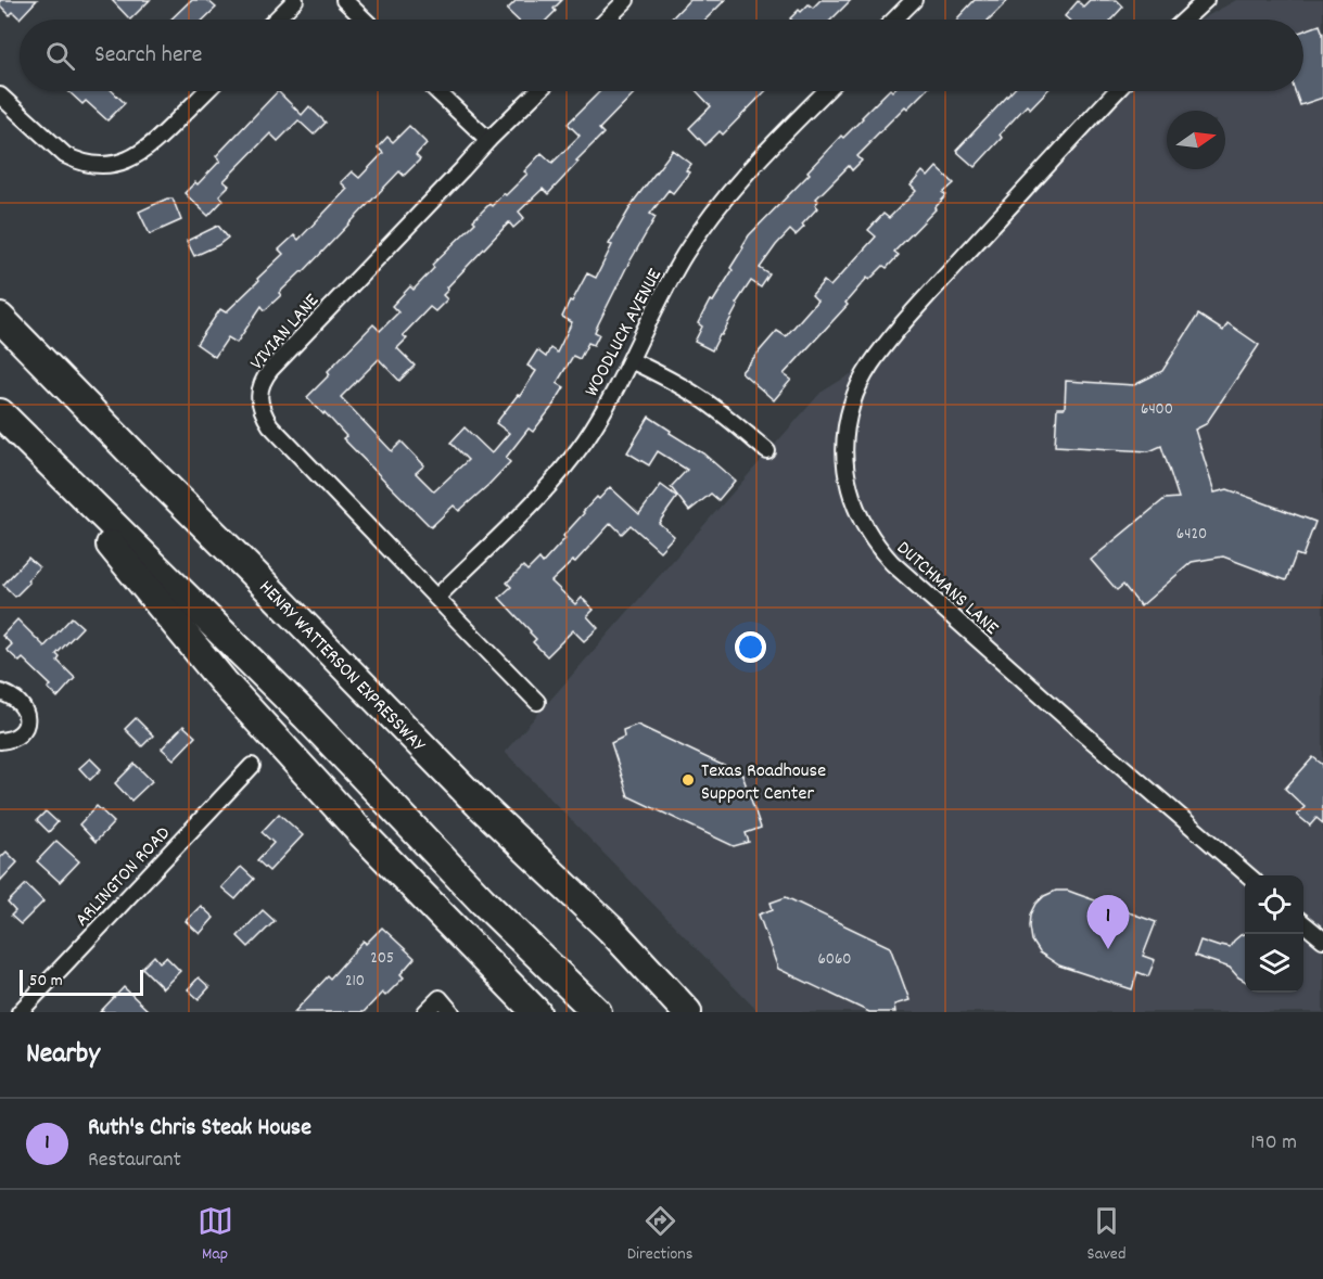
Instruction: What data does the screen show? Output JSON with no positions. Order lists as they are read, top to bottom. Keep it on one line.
{"streets":{"highway":["HENRY WATTERSON EXPRESSWAY"],"street":["VIVIAN LANE","WOODLUCK AVENUE","DUTCHMANS LANE","ARLINGTON ROAD"]},"crossings":[["VIVIAN LANE","WOODLUCK AVENUE"]],"places":["Texas Roadhouse Support Center"],"house_numbers":["6400","6420","205","6060","210"],"scale_bar":"50 m","north":"right","page":{"search":"Search here","pins":"1","scale":"50 m","heading":"Nearby","list":[{"mark":"1","name":"Ruth's Chris Steak House","note":"Restaurant","value":"190 m"}],"nav":["Map","Directions","Saved"]}}
